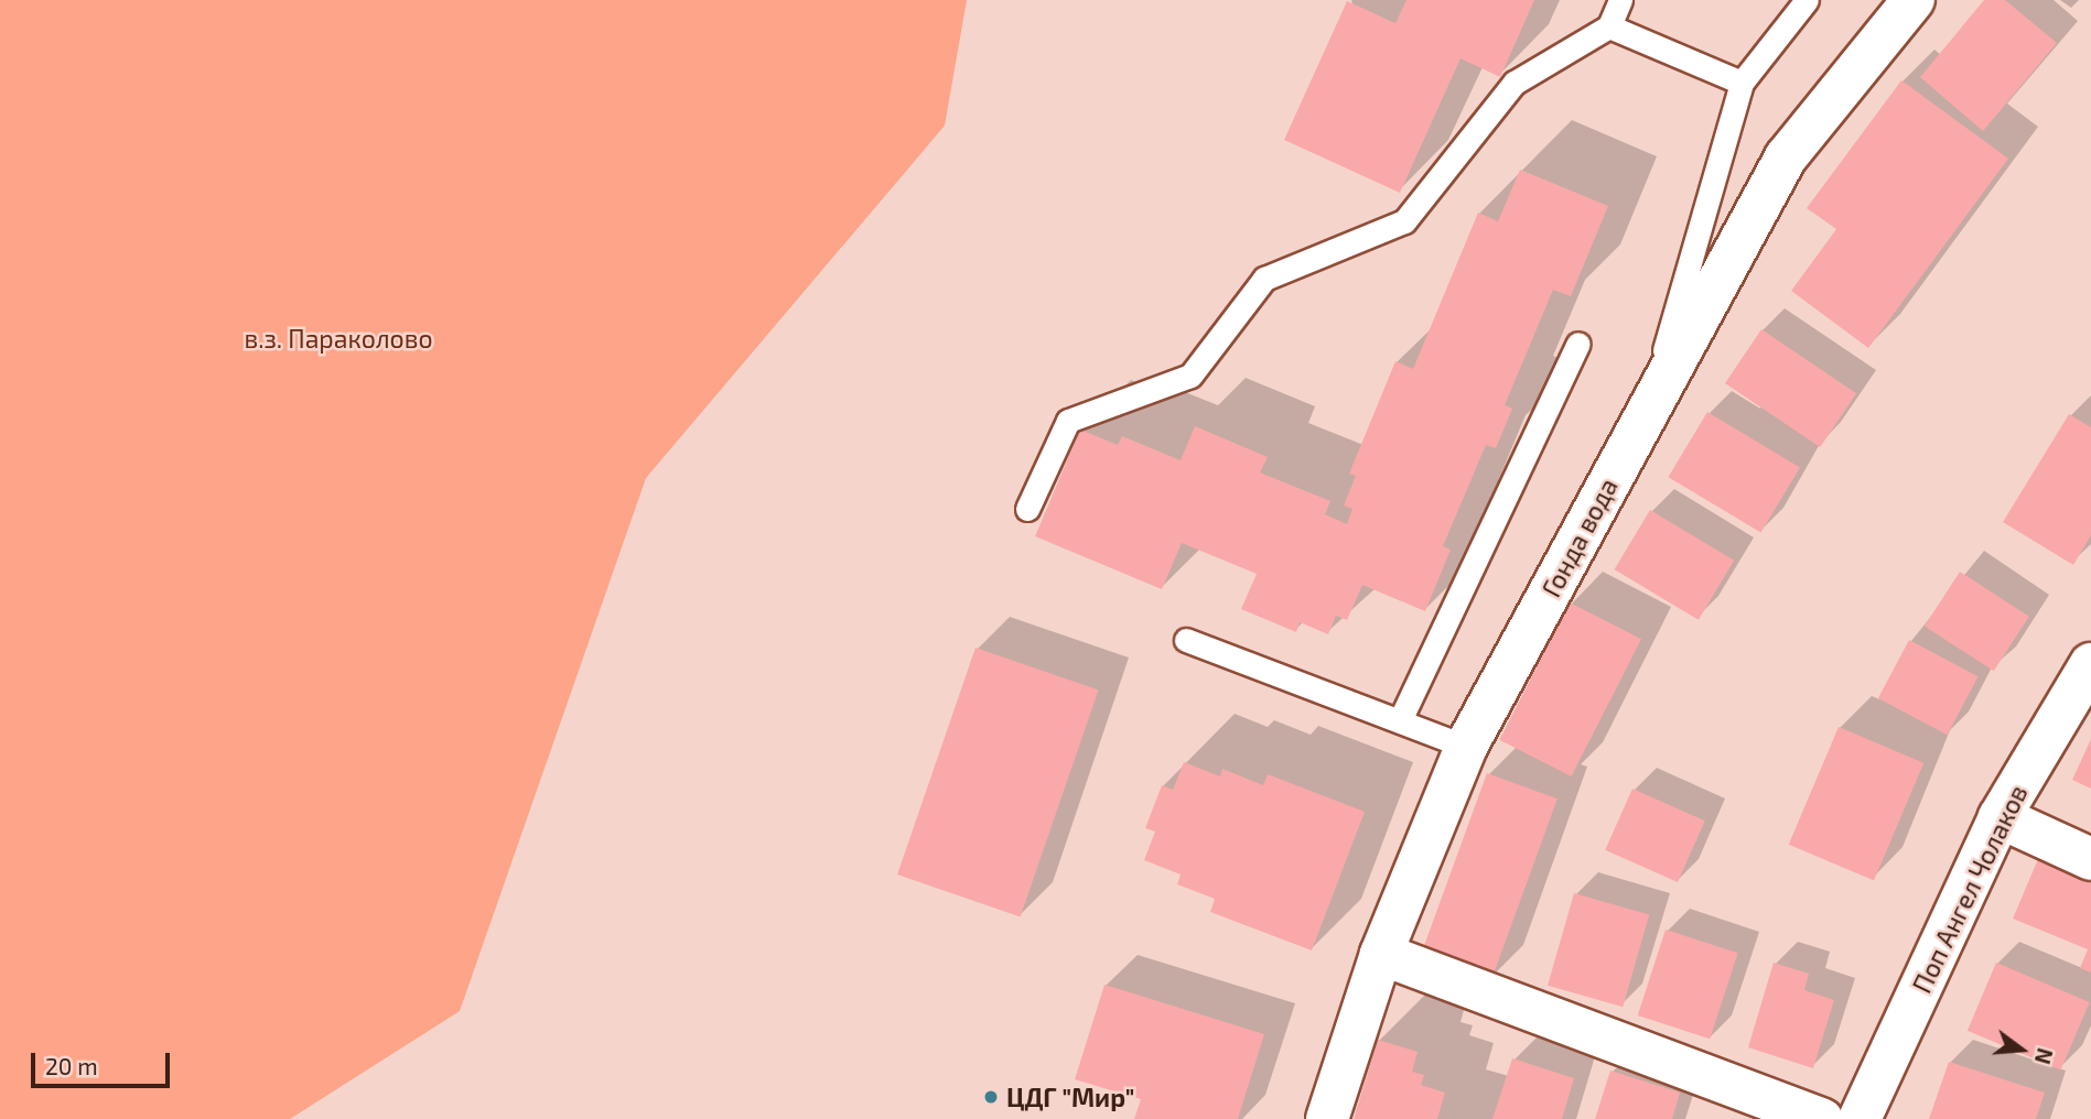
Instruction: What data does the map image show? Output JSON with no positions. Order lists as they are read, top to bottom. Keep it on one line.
{"streets":{"street":["Гонда вода","Поп Ангел Чолаков"]},"parks":["в.з. Параколово"],"places":["ЦДГ \"Мир\""],"scale_bar":"20 m","north":"right"}
